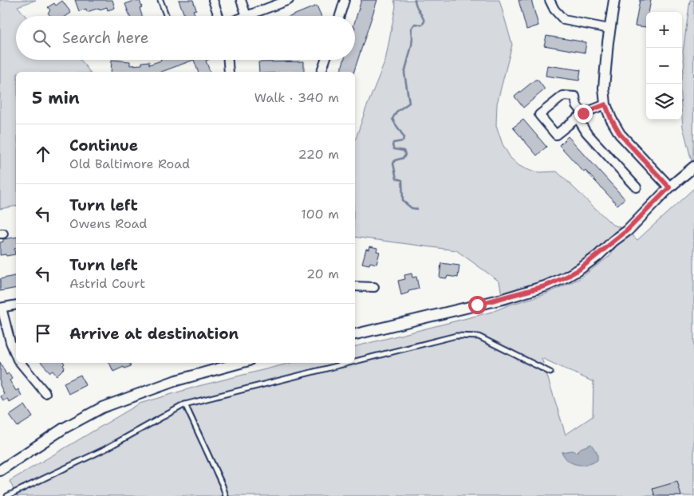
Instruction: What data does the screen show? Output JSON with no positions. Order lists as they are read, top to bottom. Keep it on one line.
{"page":{"map_buttons":["+","−"],"search":"Search here","heading":["5 min","Walk · 340 m"],"list":[["Continue","Old Baltimore Road","220 m"],["Turn left","Owens Road","100 m"],["Turn left","Astrid Court","20 m"],"Arrive at destination"]}}
